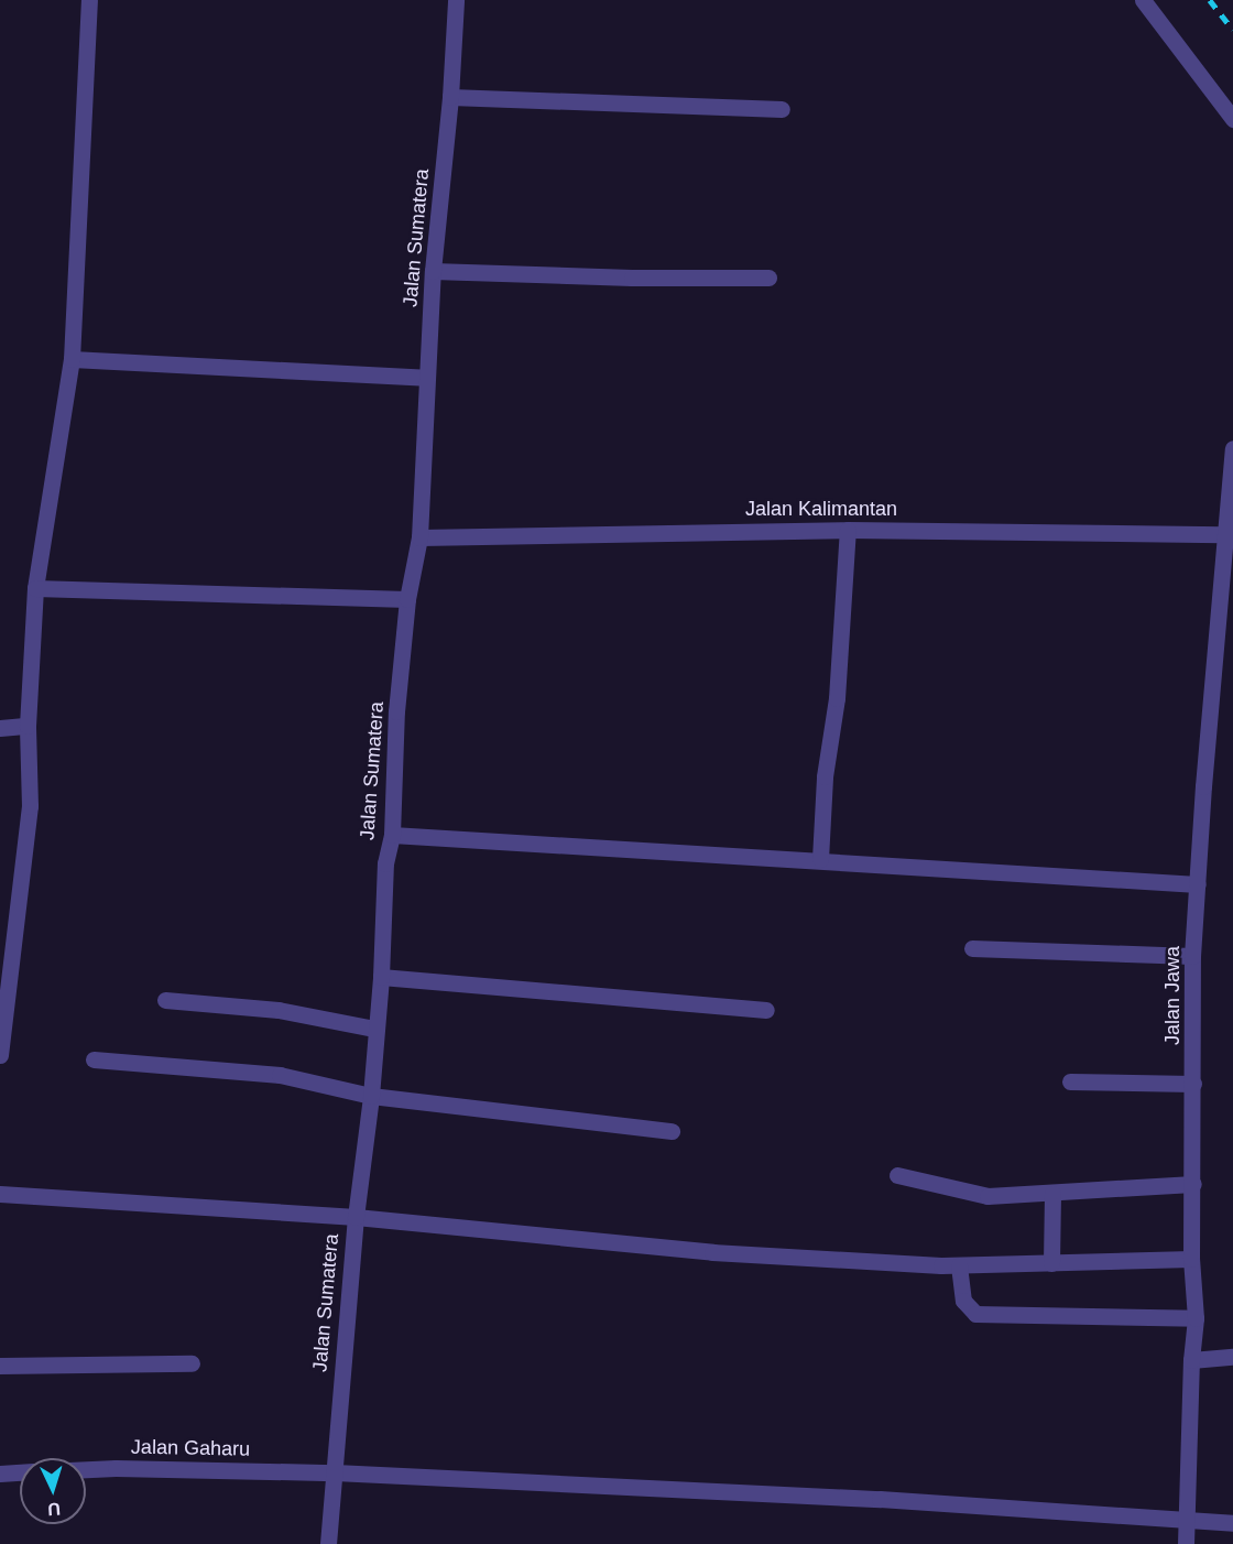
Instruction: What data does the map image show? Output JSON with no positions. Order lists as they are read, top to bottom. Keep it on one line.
{"streets":{"street":["Jalan Sumatera","Jalan Kalimantan","Jalan Jawa","Jalan Gaharu"]},"crossings":[["Jalan Sumatera","Jalan Kalimantan"],["Jalan Sumatera","Jalan Gaharu"],["Jalan Kalimantan","Jalan Jawa"],["Jalan Jawa","Jalan Gaharu"]],"north":"bottom"}
